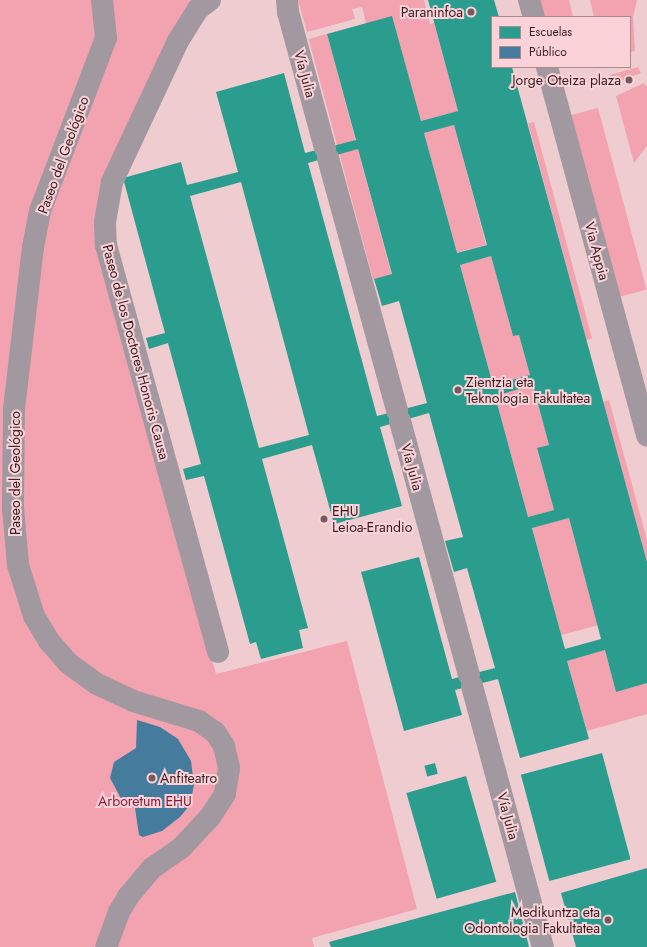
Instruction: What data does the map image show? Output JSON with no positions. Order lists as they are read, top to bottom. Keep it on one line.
{"streets":{"street":["Vía Julia","Paseo del Geológico","Via Appia","Paseo de los Doctores Honoris Causa"]},"parks":["Arboretum EHU"],"places":["Paraninfoa","Jorge Oteiza plaza","Zientzia eta Teknologia Fakultatea","EHU Leioa-Erandio","Anfiteatro","Medikuntza eta Odontologia Fakultatea"],"legend":["Escuelas","Público"]}
